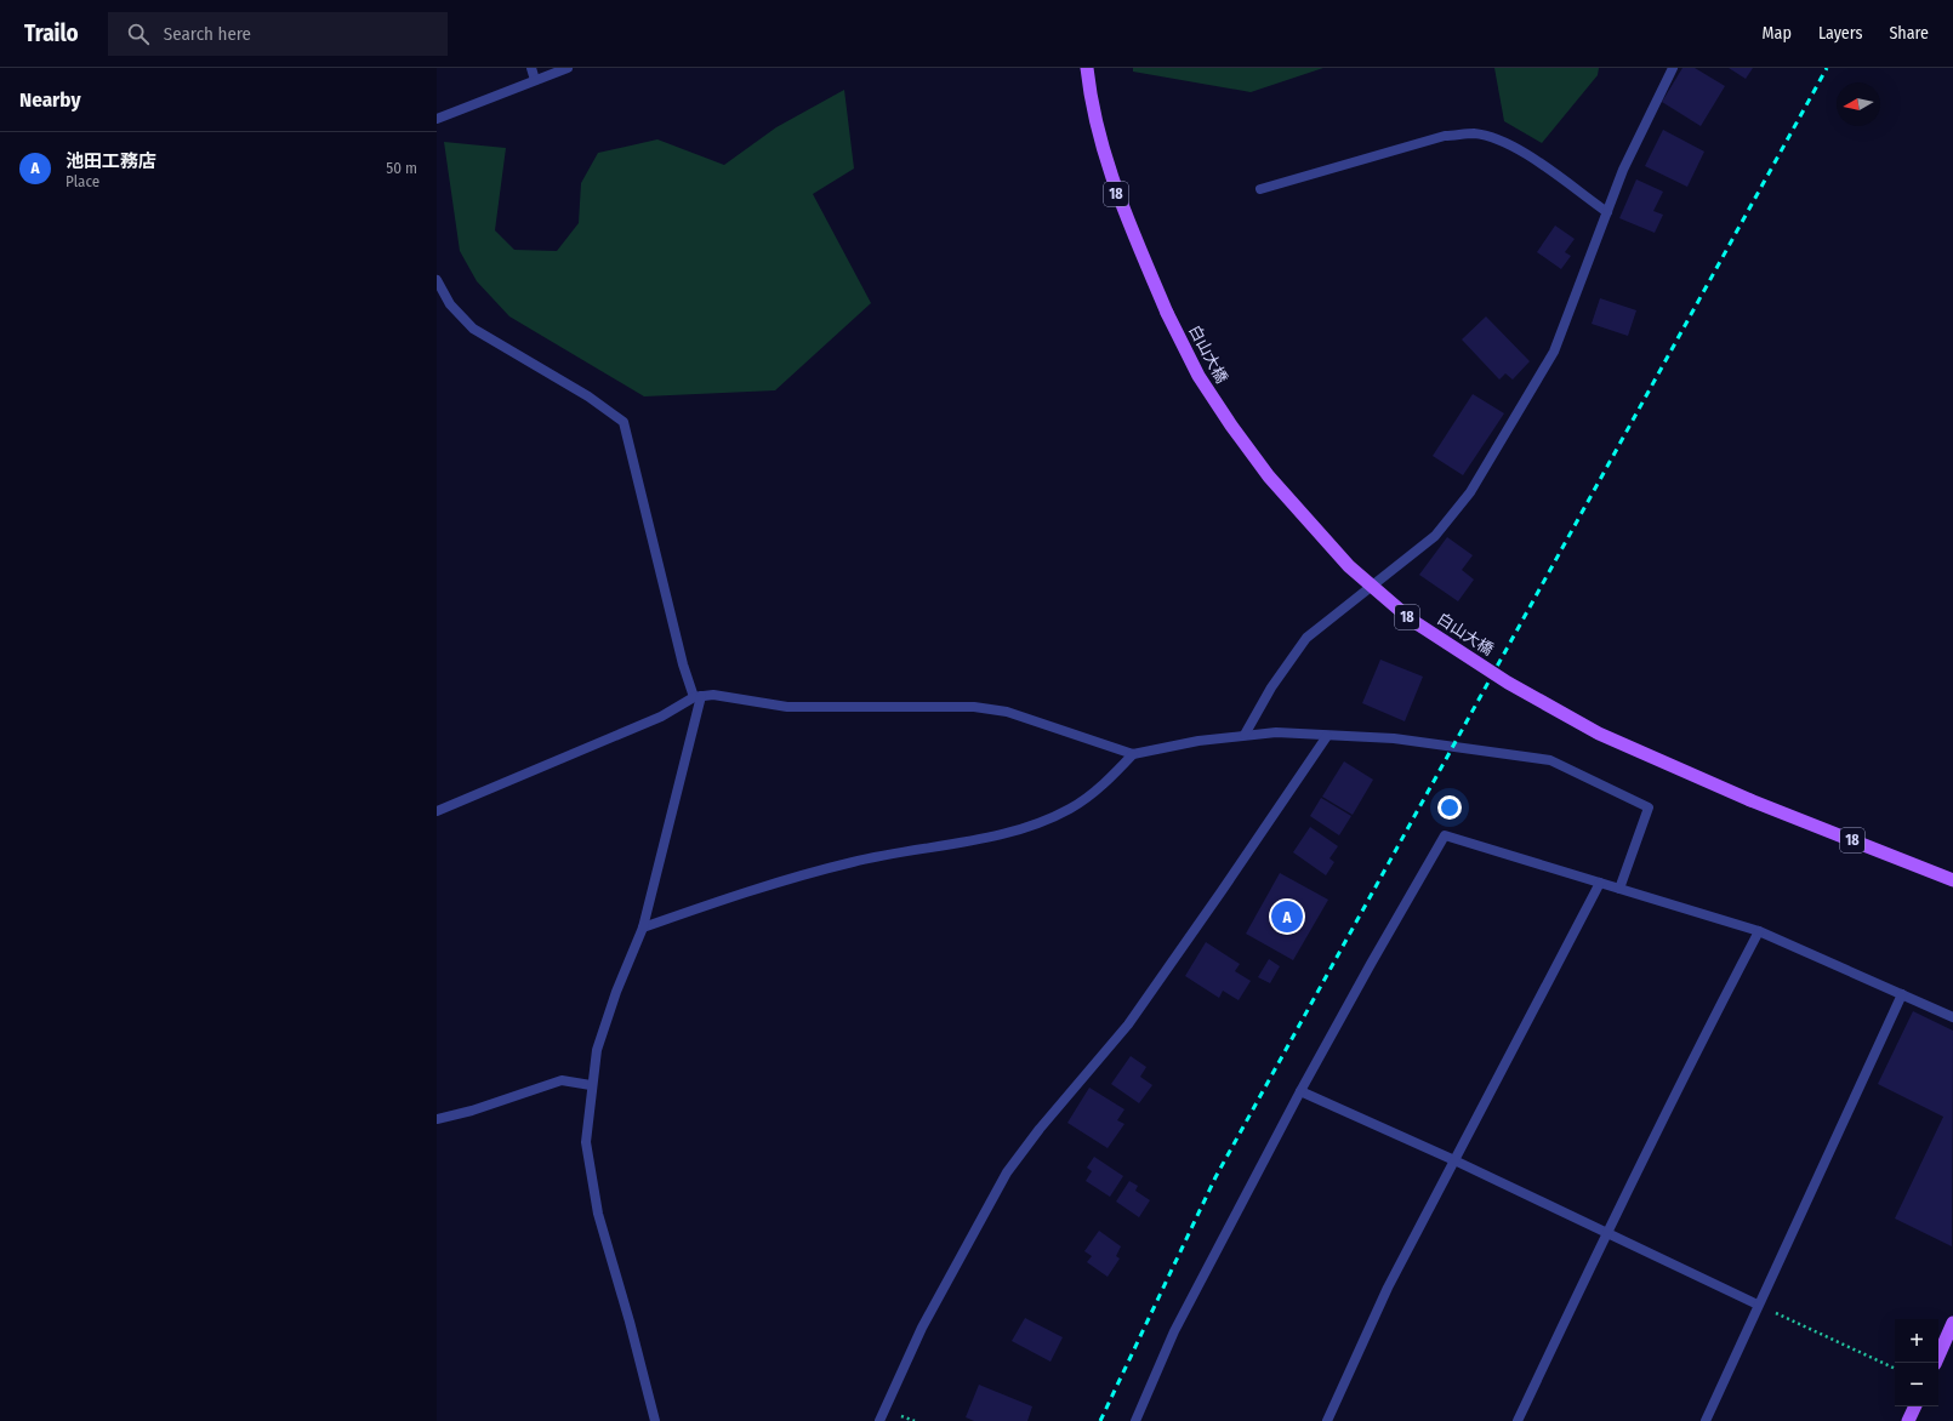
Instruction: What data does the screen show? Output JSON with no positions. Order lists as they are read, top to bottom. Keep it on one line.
{"streets":{"main road":["18","白山大橋"]},"north":"left","page":{"header":"Trailo","search":"Search here","nav":["Map","Layers","Share"],"heading":"Nearby","list":[{"mark":"A","name":"池田工務店","note":"Place","value":"50 m"}],"pins":"A","map_buttons":["+","−"]}}
